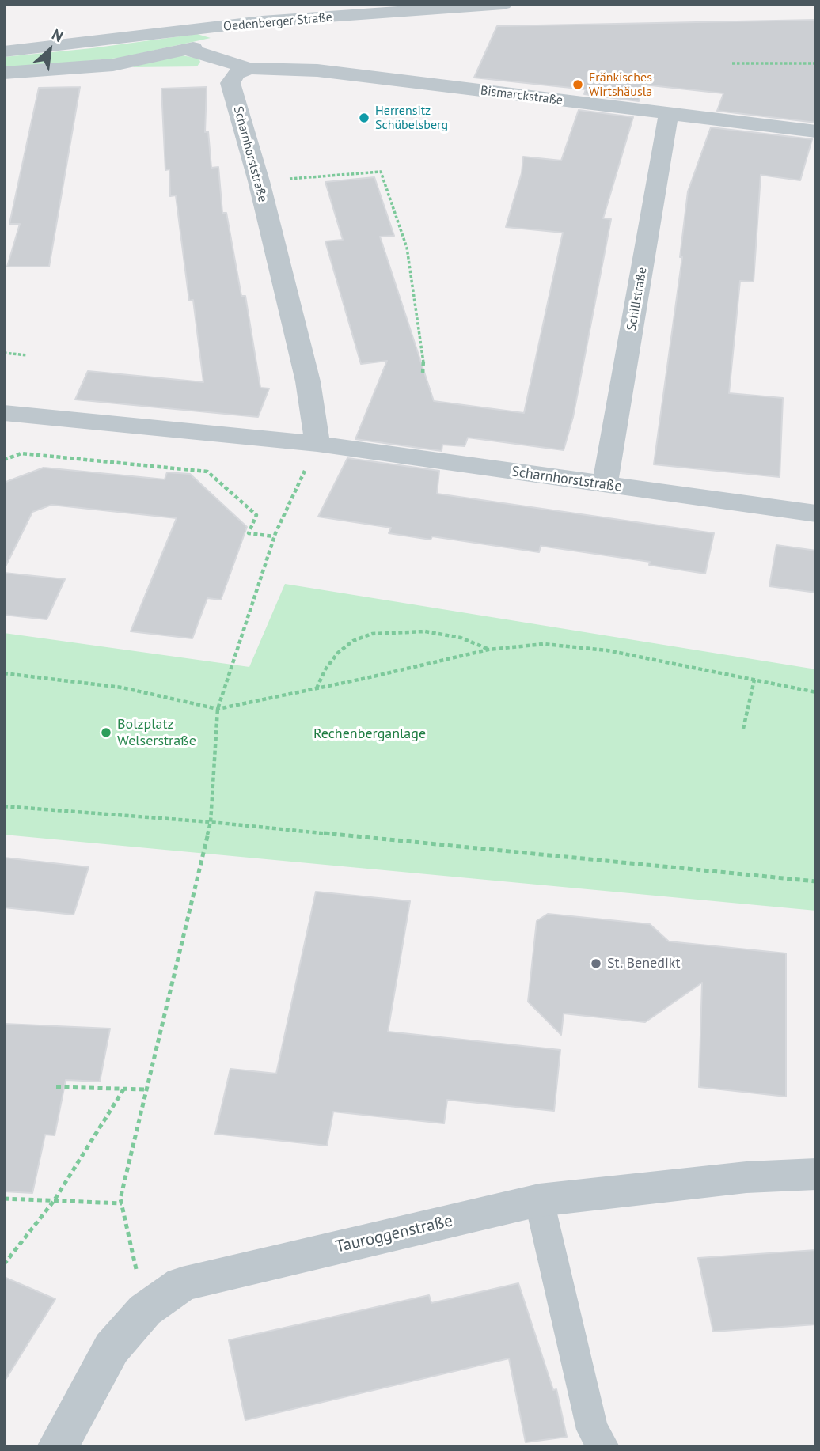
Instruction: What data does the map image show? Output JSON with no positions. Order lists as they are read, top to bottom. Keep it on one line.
{"streets":{"street":["Oedenberger Straße","Bismarckstraße","Scharnhorststraße","Schillstraße","Tauroggenstraße"]},"crossings":[["Oedenberger Straße","Bismarckstraße"],["Bismarckstraße","Scharnhorststraße"],["Bismarckstraße","Schillstraße"],["Scharnhorststraße","Schillstraße"]],"parks":["Rechenberganlage"],"places":["Fränkisches Wirtshäusla","Herrensitz Schübelsberg","Bolzplatz Welserstraße","St. Benedikt"],"north":"top right"}
